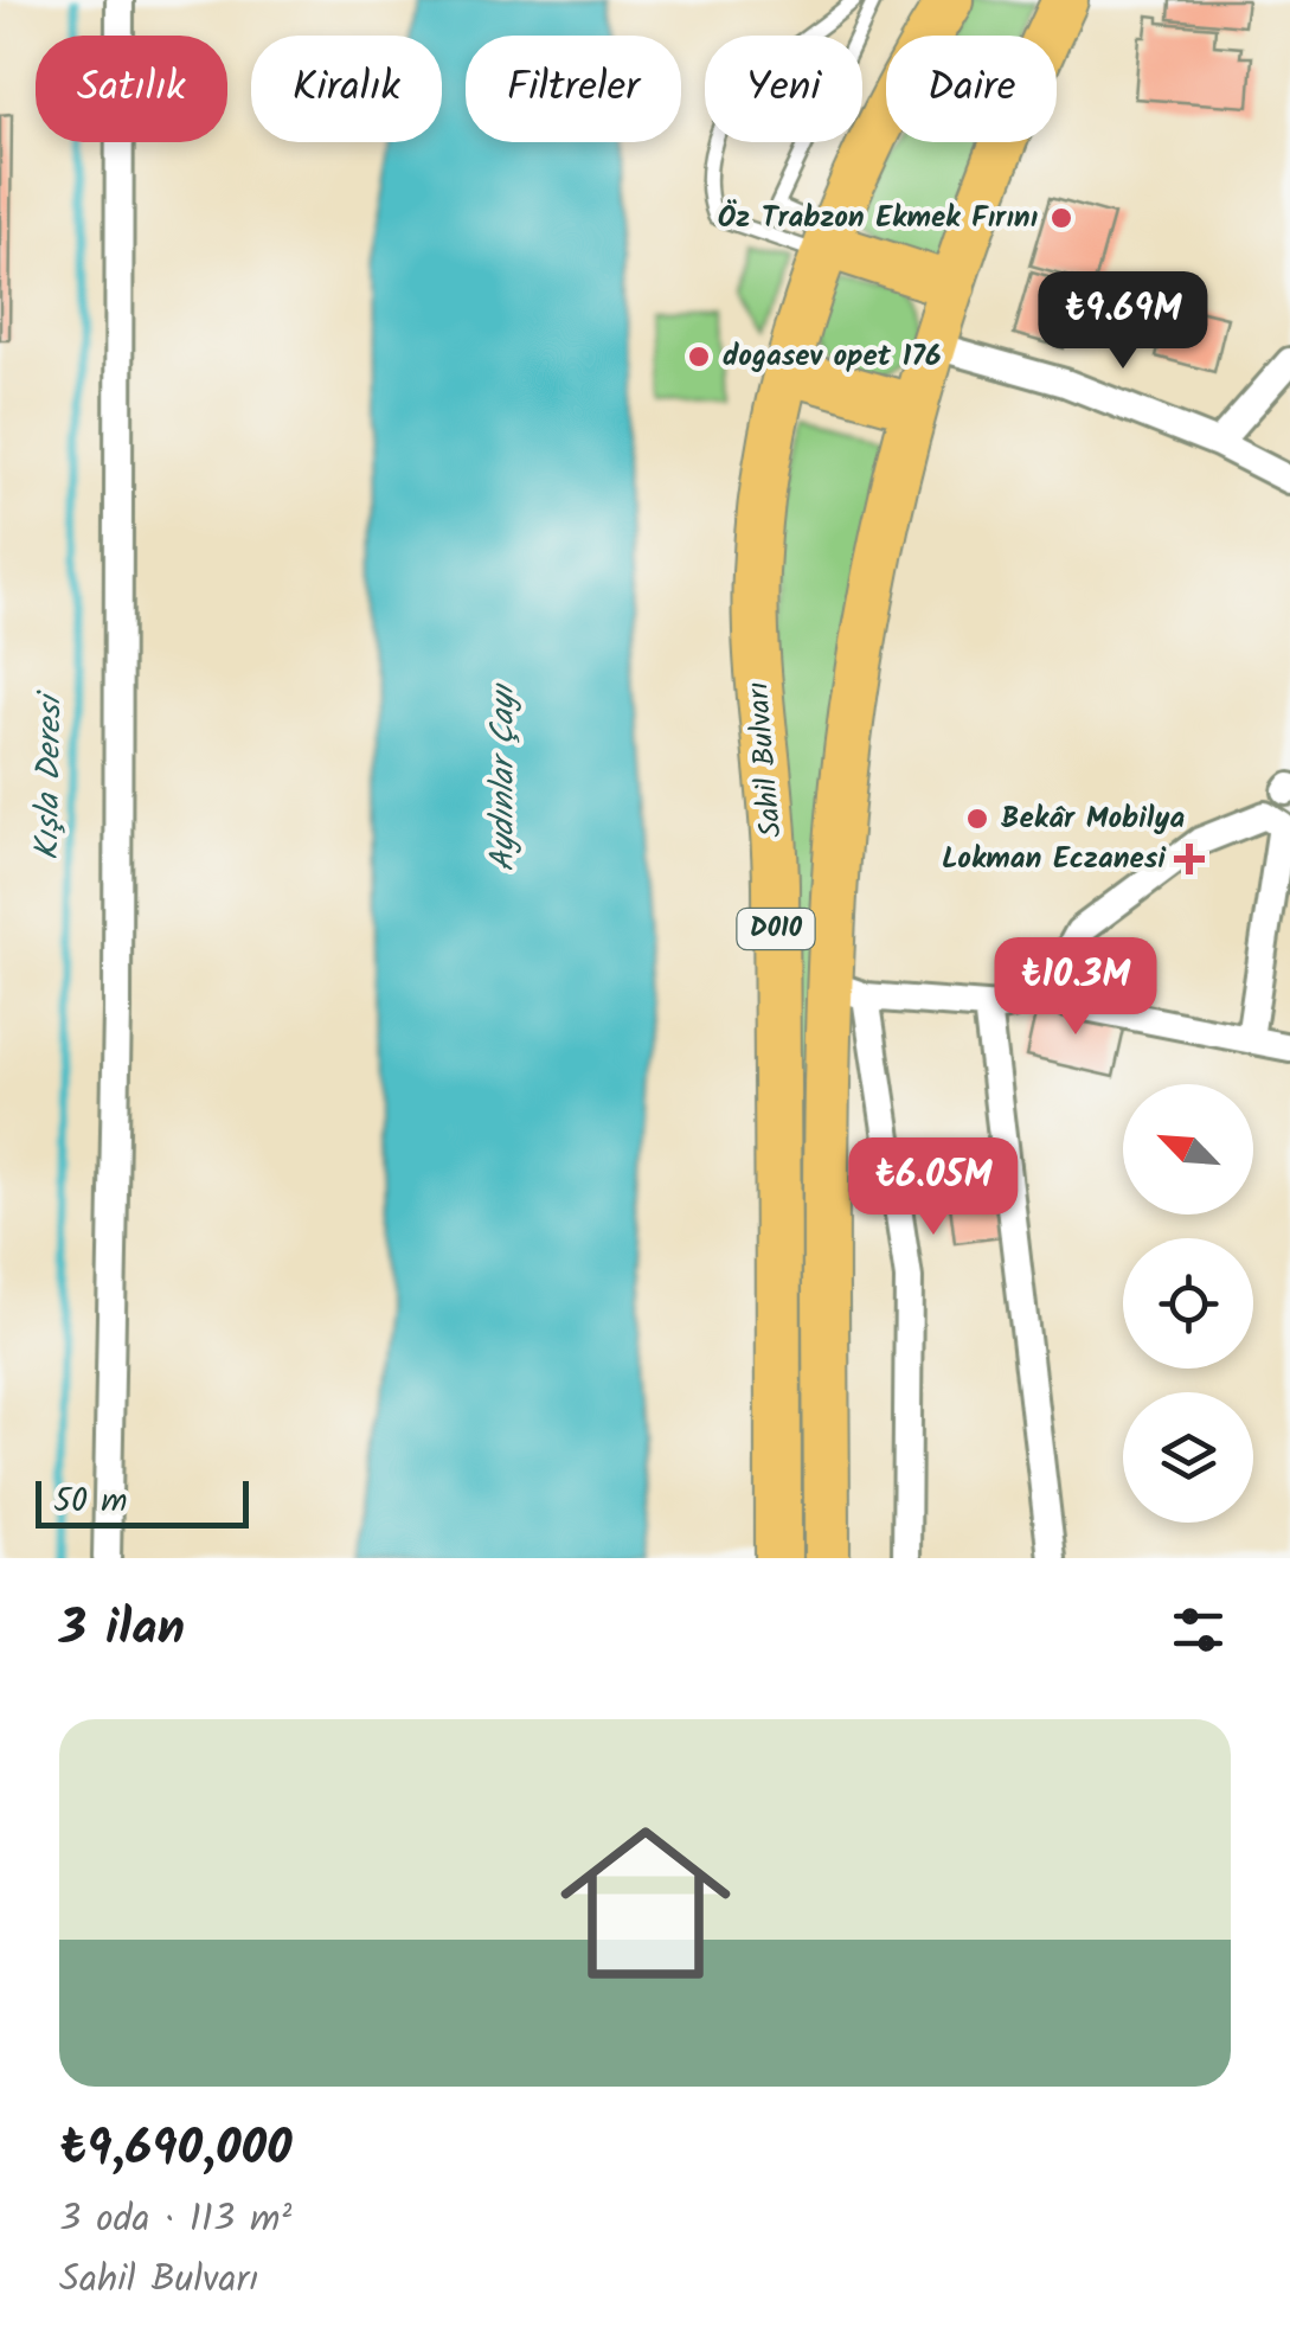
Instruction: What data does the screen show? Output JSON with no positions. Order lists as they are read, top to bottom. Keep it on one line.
{"streets":{"highway":["Sahil Bulvarı","D010"]},"water":["Kışla Deresi","Aydınlar Çayı"],"places":{"other":["Öz Trabzon Ekmek Fırını","dogasev opet 176","Bekâr Mobilya"],"health":["Lokman Eczanesi"]},"scale_bar":"50 m","north":"top left","page":{"chip":["Satılık","Kiralık","Filtreler","Yeni","Daire"],"price":["₺9.69M","₺10.3M","₺6.05M"],"scale":"50 m","heading":"3 ilan","list":[{"name":"₺9,690,000","note":"3 oda · 113 m² · Sahil Bulvarı"}]}}
